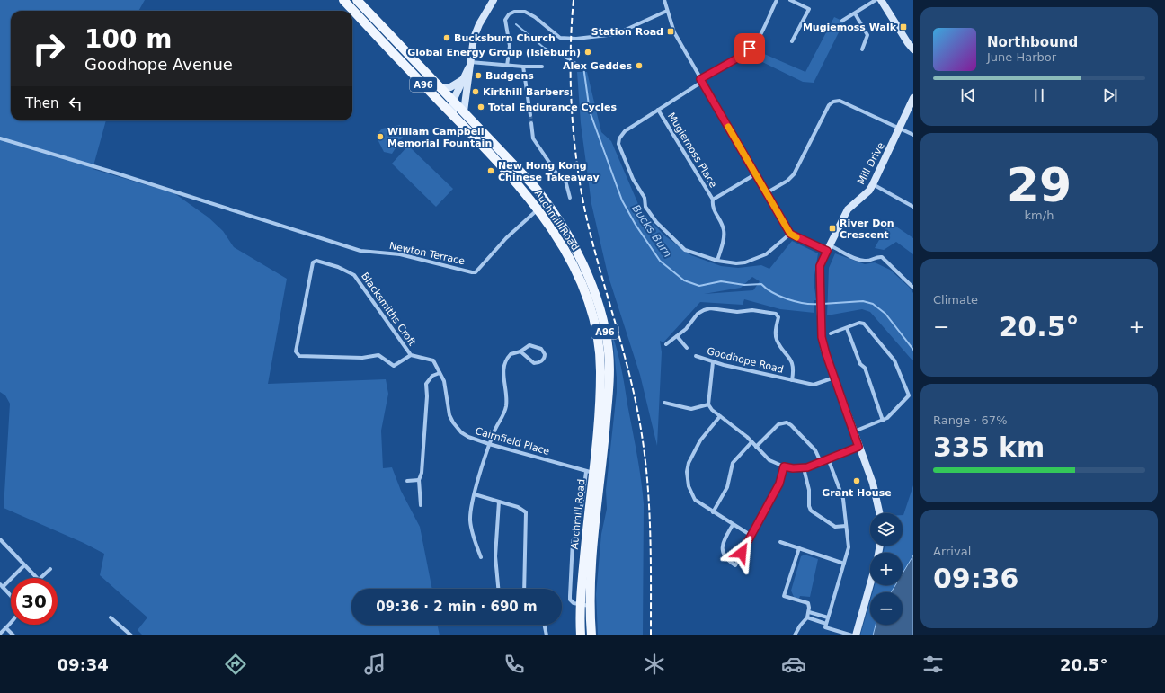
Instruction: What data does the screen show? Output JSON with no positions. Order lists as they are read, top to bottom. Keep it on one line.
{"streets":{"main road":["A96","Auchmill Road"],"street":["Mugiemoss Place","Mill Drive","Newton Terrace","Blacksmiths Croft","Goodhope Road","Cairnfield Place"]},"crossings":[["Mill Drive","Goodhope Road"],["Auchmill Road","Newton Terrace"],["Auchmill Road","Cairnfield Place"],["Blacksmiths Croft","Cairnfield Place"]],"water":["Bucks Burn"],"places":{"transit":["Mugiemoss Walk","Station Road","River Don Crescent"],"other":["Bucksburn Church","Global Energy Group (Isleburn)","Alex Geddes","Budgens","Kirkhill Barbers","Total Endurance Cycles","William Campbell Memorial Fountain","New Hong Kong Chinese Takeaway","Grant House"]},"page":{"turn":["100 m","Goodhope Avenue"],"song":["Northbound","June Harbor"],"then":"Then","tile":[["29","km/h"],"Climate",["Range · 67%","335 km"],["Arrival","09:36"]],"heat":["−","20.5°","+"],"map_buttons":["+","−"],"limit":"30","trip":"09:36 · 2 min · 690 m","tabs":["09:34","20.5°"]}}
